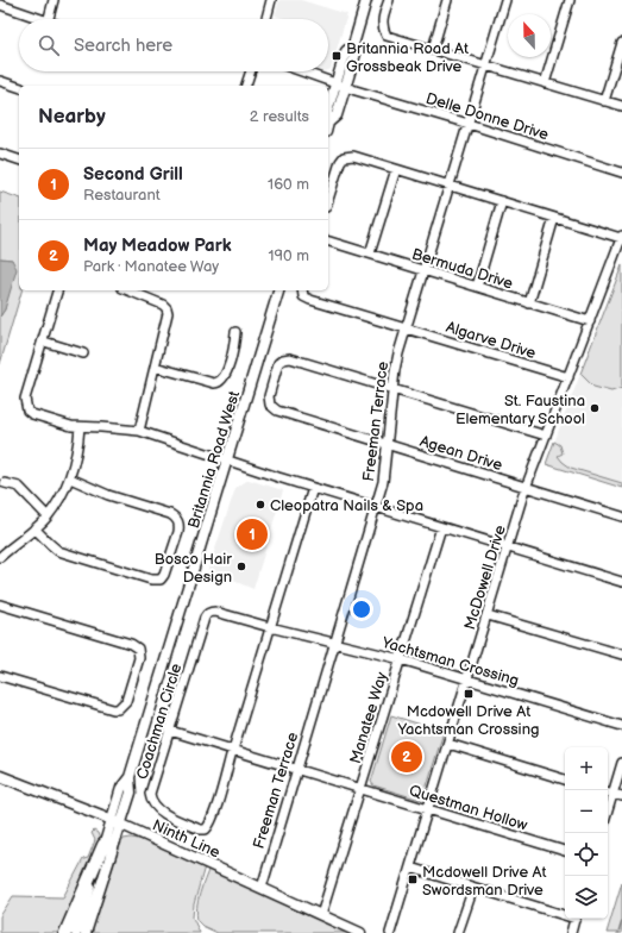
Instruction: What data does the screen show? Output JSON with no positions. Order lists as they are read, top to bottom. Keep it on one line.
{"streets":{"main road":["Britannia Road West","Ninth Line"],"street":["Delle Donne Drive","Bermuda Drive","Algarve Drive","Freeman Terrace","Agean Drive","McDowell Drive","Yachtsman Crossing","Manatee Way","Coachman Circle","Questman Hollow"]},"crossings":[["Delle Donne Drive","Freeman Terrace"],["Bermuda Drive","Freeman Terrace"],["Bermuda Drive","McDowell Drive"],["Algarve Drive","Freeman Terrace"],["Algarve Drive","McDowell Drive"],["Freeman Terrace","Agean Drive"],["Freeman Terrace","Yachtsman Crossing"],["Freeman Terrace","Questman Hollow"],["Freeman Terrace","Ninth Line"],["Agean Drive","McDowell Drive"],["Britannia Road West","Ninth Line"],["McDowell Drive","Yachtsman Crossing"],["McDowell Drive","Questman Hollow"],["Yachtsman Crossing","Manatee Way"],["Yachtsman Crossing","Coachman Circle"],["Manatee Way","Questman Hollow"],["Manatee Way","Ninth Line"],["Coachman Circle","Questman Hollow"]],"places":{"transit":["Britannia Road At Grossbeak Drive","Mcdowell Drive At Yachtsman Crossing","Mcdowell Drive At Swordsman Drive"],"other":["St. Faustina Elementary School","Cleopatra Nails & Spa","Bosco Hair Design"]},"north":"top","page":{"search":"Search here","heading":["Nearby","2 results"],"list":[{"mark":"1","name":"Second Grill","note":"Restaurant","value":"160 m"},{"mark":"2","name":"May Meadow Park","note":"Park · Manatee Way","value":"190 m"}],"pins":["1","2"],"map_buttons":["+","−"]}}
